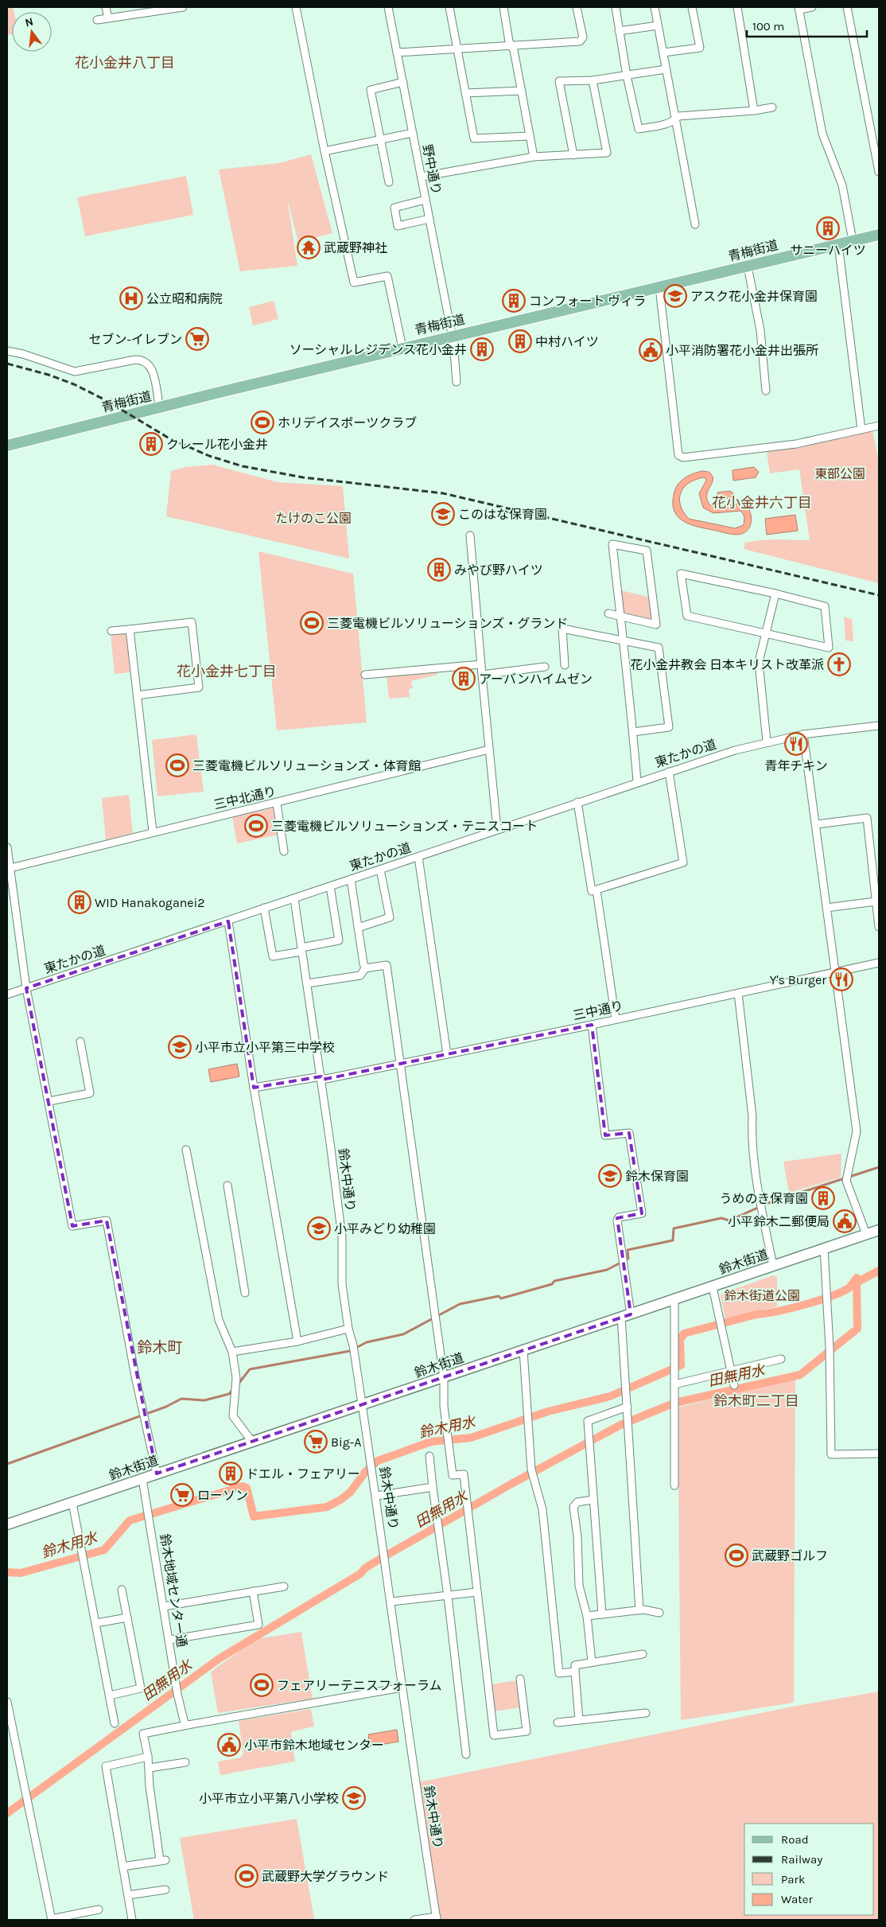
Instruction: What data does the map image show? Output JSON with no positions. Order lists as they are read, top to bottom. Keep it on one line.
{"streets":{"main road":["青梅街道","鈴木街道"],"street":["野中通り","東たかの道","三中北通り","三中通り","鈴木中通り","鈴木地域センター通"]},"crossings":[["野中通り","青梅街道"],["東たかの道","鈴木中通り"],["三中通り","鈴木中通り"],["鈴木中通り","鈴木街道"],["鈴木街道","鈴木地域センター通"]],"districts":["花小金井八丁目","花小金井六丁目","花小金井七丁目","鈴木町","鈴木町二丁目"],"water":["田無用水","鈴木用水"],"parks":["東部公園","たけのこ公園","鈴木街道公園"],"places":{"building":["サニーハイツ","コンフォート ヴィラ","中村ハイツ","ソーシャルレジデンス花小金井","クレール花小金井","みやび野ハイツ","アーバンハイムゼン","WID Hanakoganei2","うめのき保育園","ドエル・フェアリー"],"temple":["武蔵野神社"],"school or university":["アスク花小金井保育園","このはな保育園","小平市立小平第三中学校","鈴木保育園","小平みどり幼稚園","小平市立小平第八小学校"],"hospital":["公立昭和病院"],"supermarket":["セブン-イレブン","Big-A","ローソン"],"public building":["小平消防署花小金井出張所","小平鈴木二郵便局","小平市鈴木地域センター"],"sports":["ホリデイスポーツクラブ","三菱電機ビルソリューションズ・グランド","三菱電機ビルソリューションズ・体育館","三菱電機ビルソリューションズ・テニスコート","武蔵野ゴルフ","フェアリーテニスフォーラム","武蔵野大学グラウンド"],"church":["花小金井教会 日本キリスト改革派"],"restaurant":["青年チキン","Y's Burger"]},"legend":["Road","Railway","Park","Water"],"scale_bar":"100 m","north":"top"}
